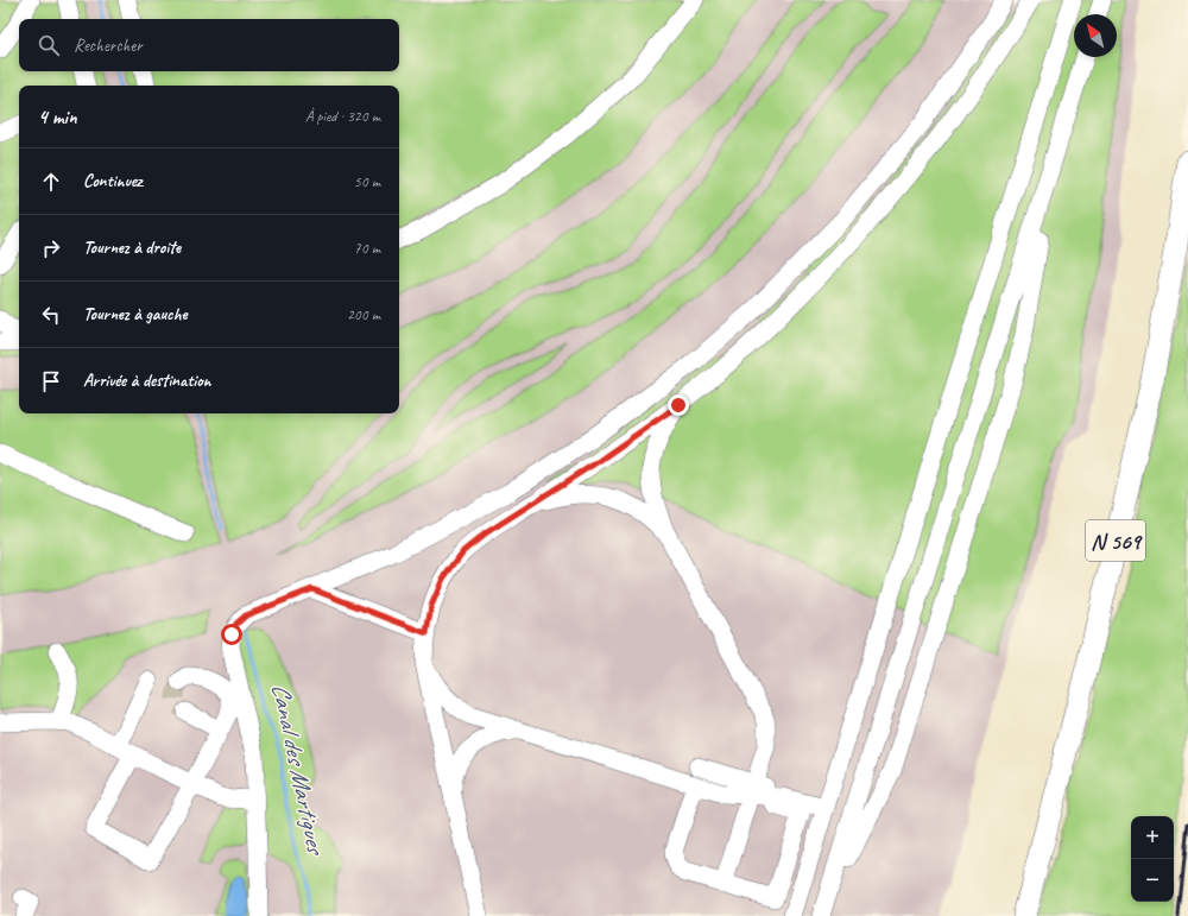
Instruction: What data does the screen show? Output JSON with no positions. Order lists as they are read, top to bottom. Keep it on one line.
{"streets":{"main road":["N 569"]},"water":["Canal des Martigues"],"north":"top left","page":{"search":"Rechercher","heading":["4 min","À pied · 320 m"],"list":[["Continuez","50 m"],["Tournez à droite","70 m"],["Tournez à gauche","200 m"],"Arrivée à destination"],"map_buttons":["+","−"]}}
